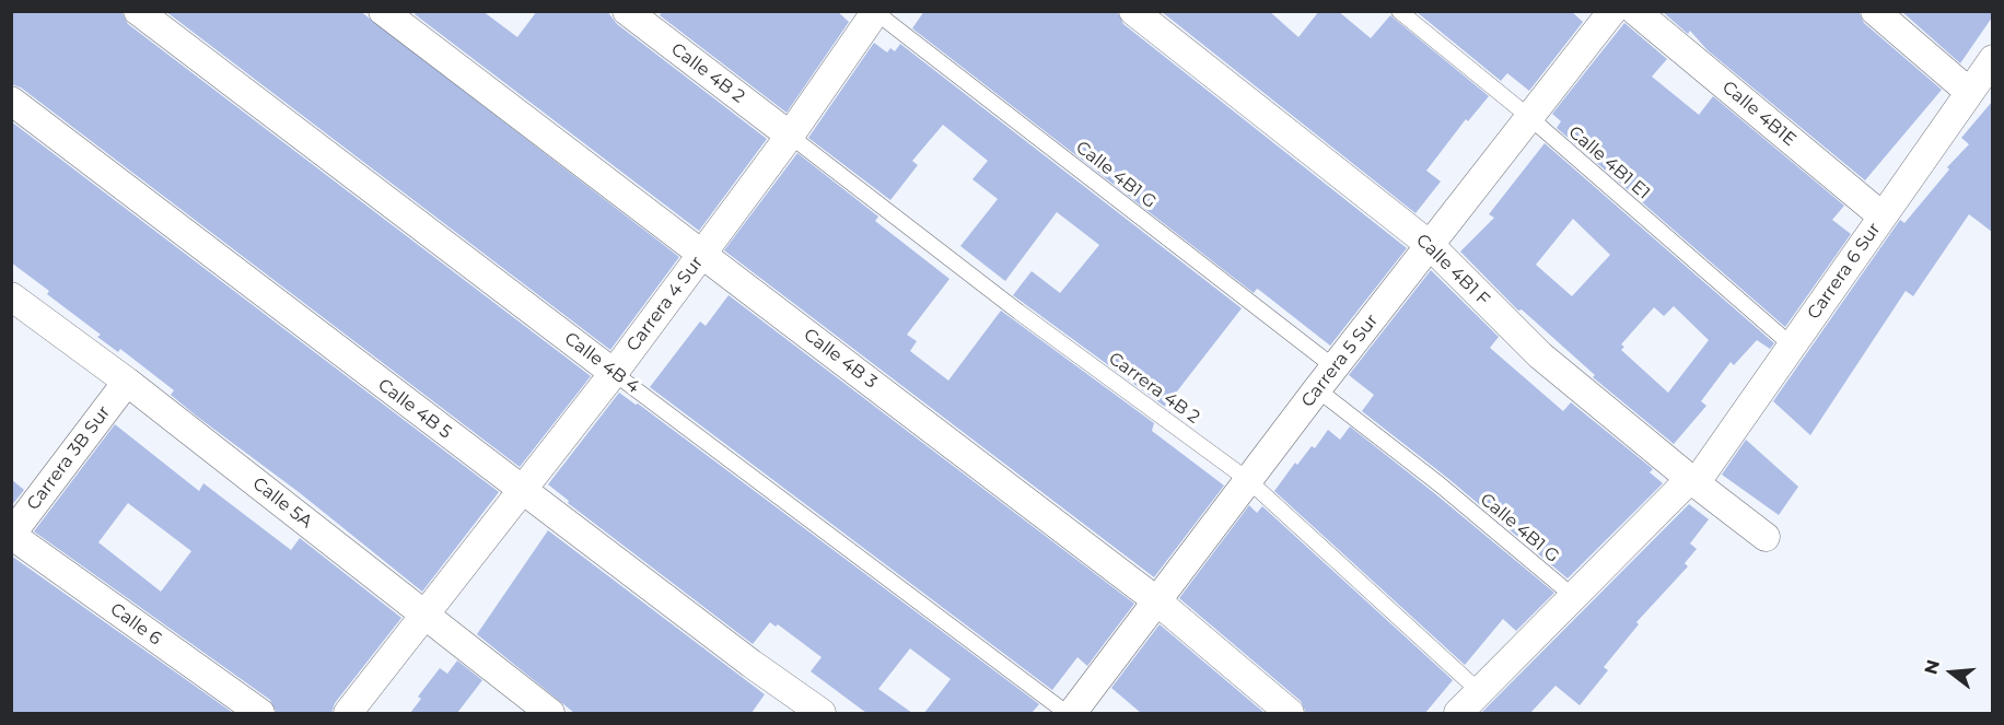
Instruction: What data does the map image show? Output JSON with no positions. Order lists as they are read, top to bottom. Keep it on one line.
{"streets":{"street":["Calle 4B 2","Calle 4B1E","Calle 4B1 F","Carrera 6 Sur","Carrera 4 Sur","Calle 4B 3","Carrera 5 Sur","Calle 4B 4","Calle 4B 5","Carrera 3B Sur","Calle 5A","Calle 6"],"lane":["Calle 4B1 E1","Calle 4B1 G","Carrera 4B 2"]},"crossings":[["Calle 4B 2","Carrera 4 Sur"],["Calle 4B 2","Carrera 4B 2"],["Calle 4B1E","Carrera 6 Sur"],["Calle 4B1 E1","Carrera 6 Sur"],["Calle 4B1 E1","Carrera 5 Sur"],["Calle 4B1 G","Carrera 6 Sur"],["Calle 4B1 G","Carrera 4 Sur"],["Calle 4B1 G","Carrera 5 Sur"],["Calle 4B1 F","Carrera 6 Sur"],["Calle 4B1 F","Carrera 5 Sur"],["Carrera 6 Sur","Carrera 4B 2"],["Carrera 4 Sur","Calle 4B 3"],["Carrera 4 Sur","Calle 4B 4"],["Carrera 4 Sur","Carrera 4B 2"],["Carrera 4 Sur","Calle 4B 5"],["Carrera 4 Sur","Calle 5A"],["Calle 4B 3","Carrera 5 Sur"],["Carrera 5 Sur","Carrera 4B 2"],["Carrera 3B Sur","Calle 5A"],["Carrera 3B Sur","Calle 6"]],"north":"left"}
